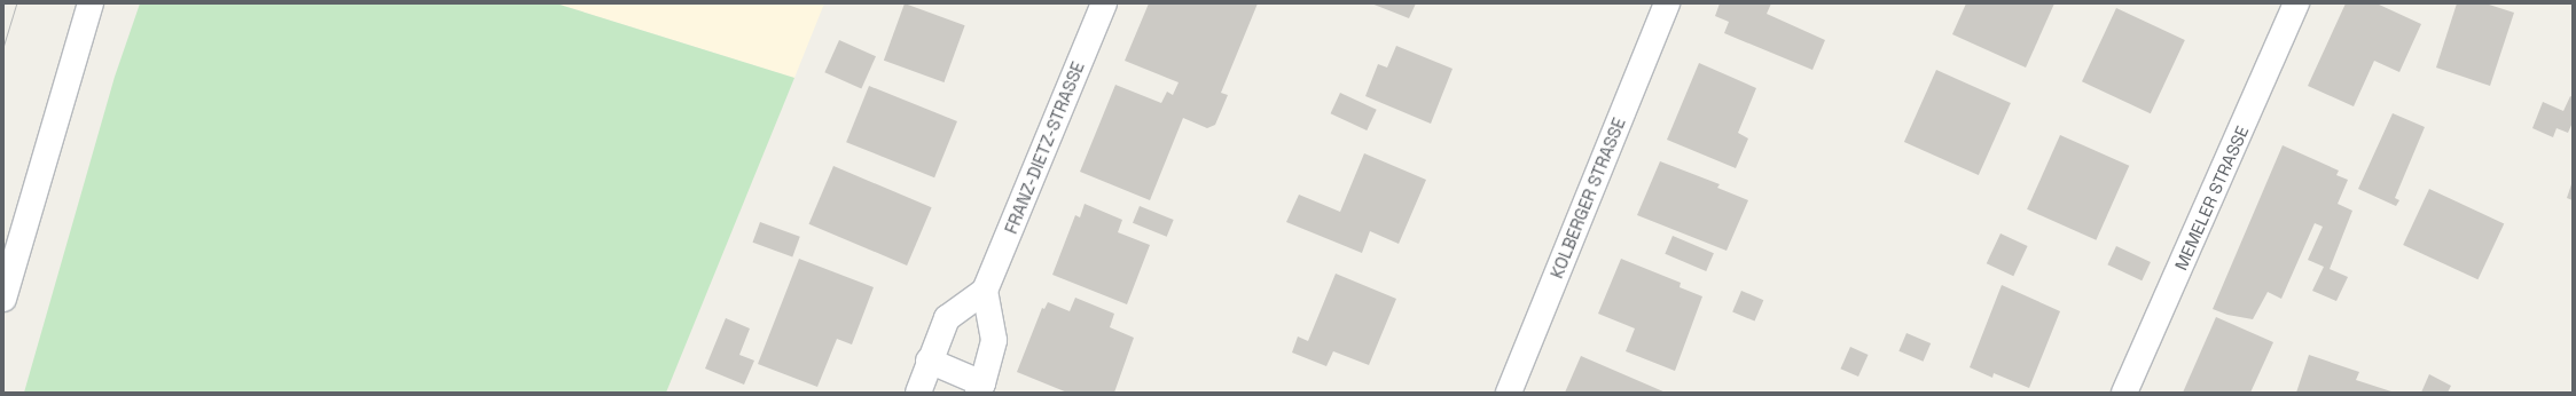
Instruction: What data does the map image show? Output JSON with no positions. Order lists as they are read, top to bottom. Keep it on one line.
{"streets":{"street":["FRANZ-DIETZ-STRASSE","KOLBERGER STRASSE","MEMELER STRASSE"]}}
